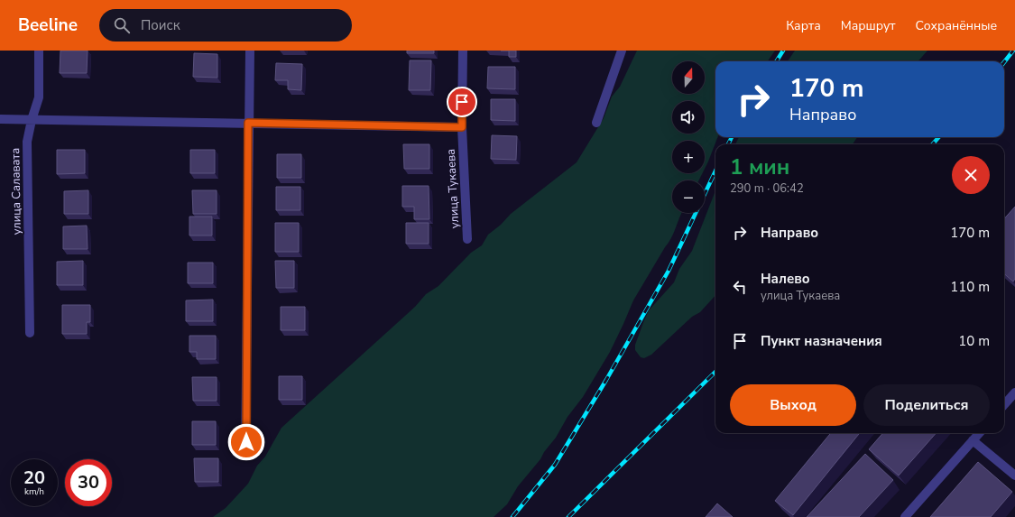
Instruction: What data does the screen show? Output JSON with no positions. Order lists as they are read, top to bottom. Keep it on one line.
{"streets":{"street":["улица Тукаева","улица Салавата"]},"north":"top","page":{"header":"Beeline","search":"Поиск","nav":["Карта","Маршрут","Сохранённые"],"map_buttons":["+","−"],"turn":["170 m","Направо"],"heading":["1 мин","290 m · 06:42"],"list":[{"name":"Направо","value":"170 m"},{"name":"Налево","note":"улица Тукаева","value":"110 m"},{"name":"Пункт назначения","value":"10 m"}],"buttons":["Выход","Поделиться"],"speed":"20 km/h","limit":"30"}}
